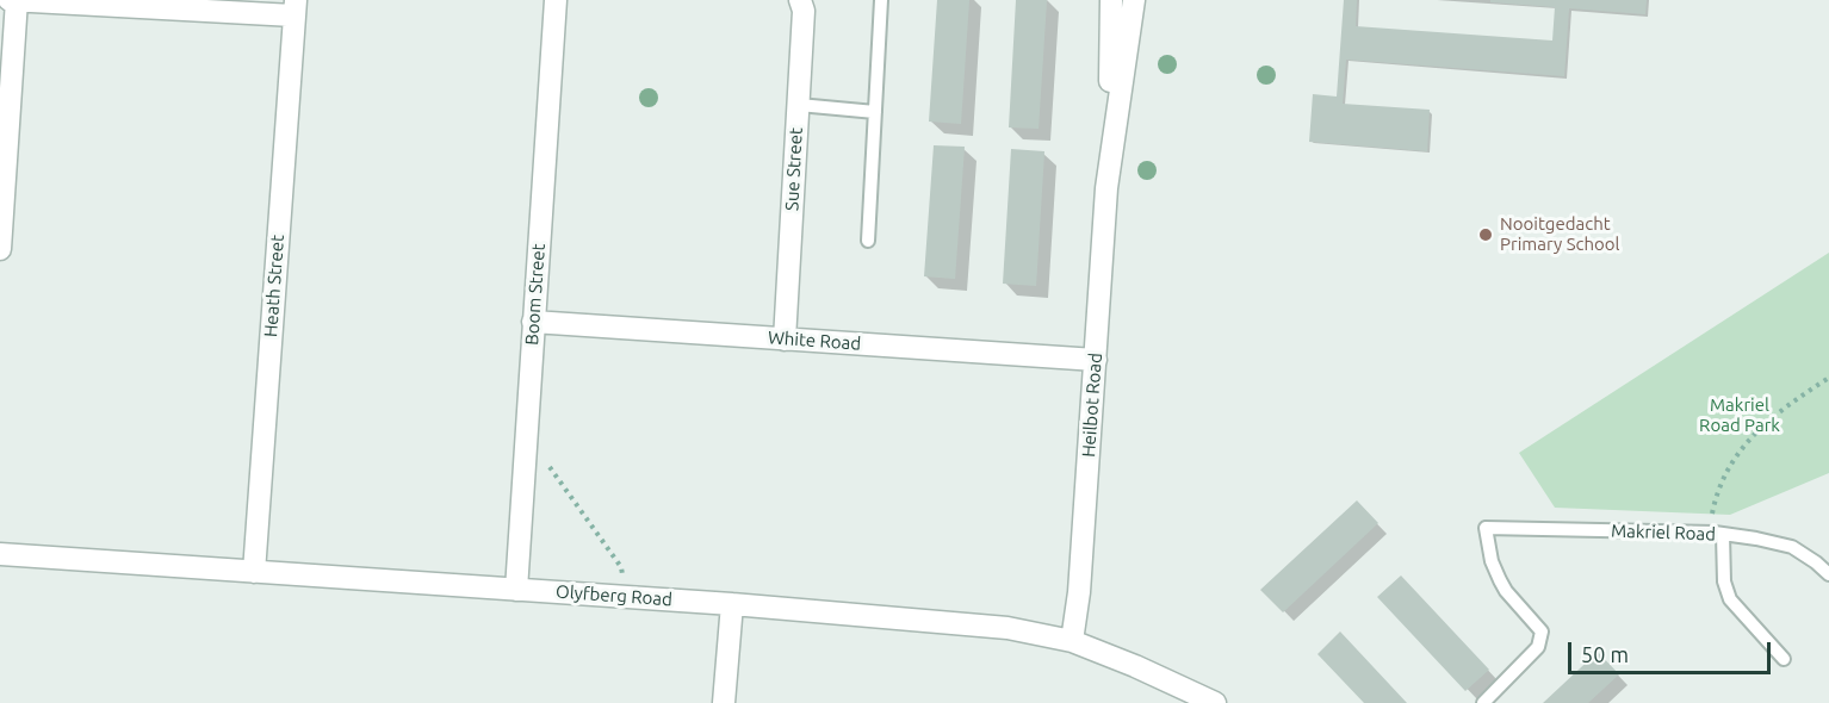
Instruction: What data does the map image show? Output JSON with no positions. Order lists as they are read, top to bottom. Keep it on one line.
{"streets":{"street":["Sue Street","Heath Street","Boom Street","White Road","Heilbot Road","Olyfberg Road"],"lane":["Makriel Road"]},"crossings":[["Sue Street","White Road"],["Heath Street","Olyfberg Road"],["Boom Street","White Road"],["Boom Street","Olyfberg Road"],["White Road","Heilbot Road"],["Heilbot Road","Olyfberg Road"]],"parks":["Makriel Road Park"],"places":["Nooitgedacht Primary School"],"scale_bar":"50 m"}
